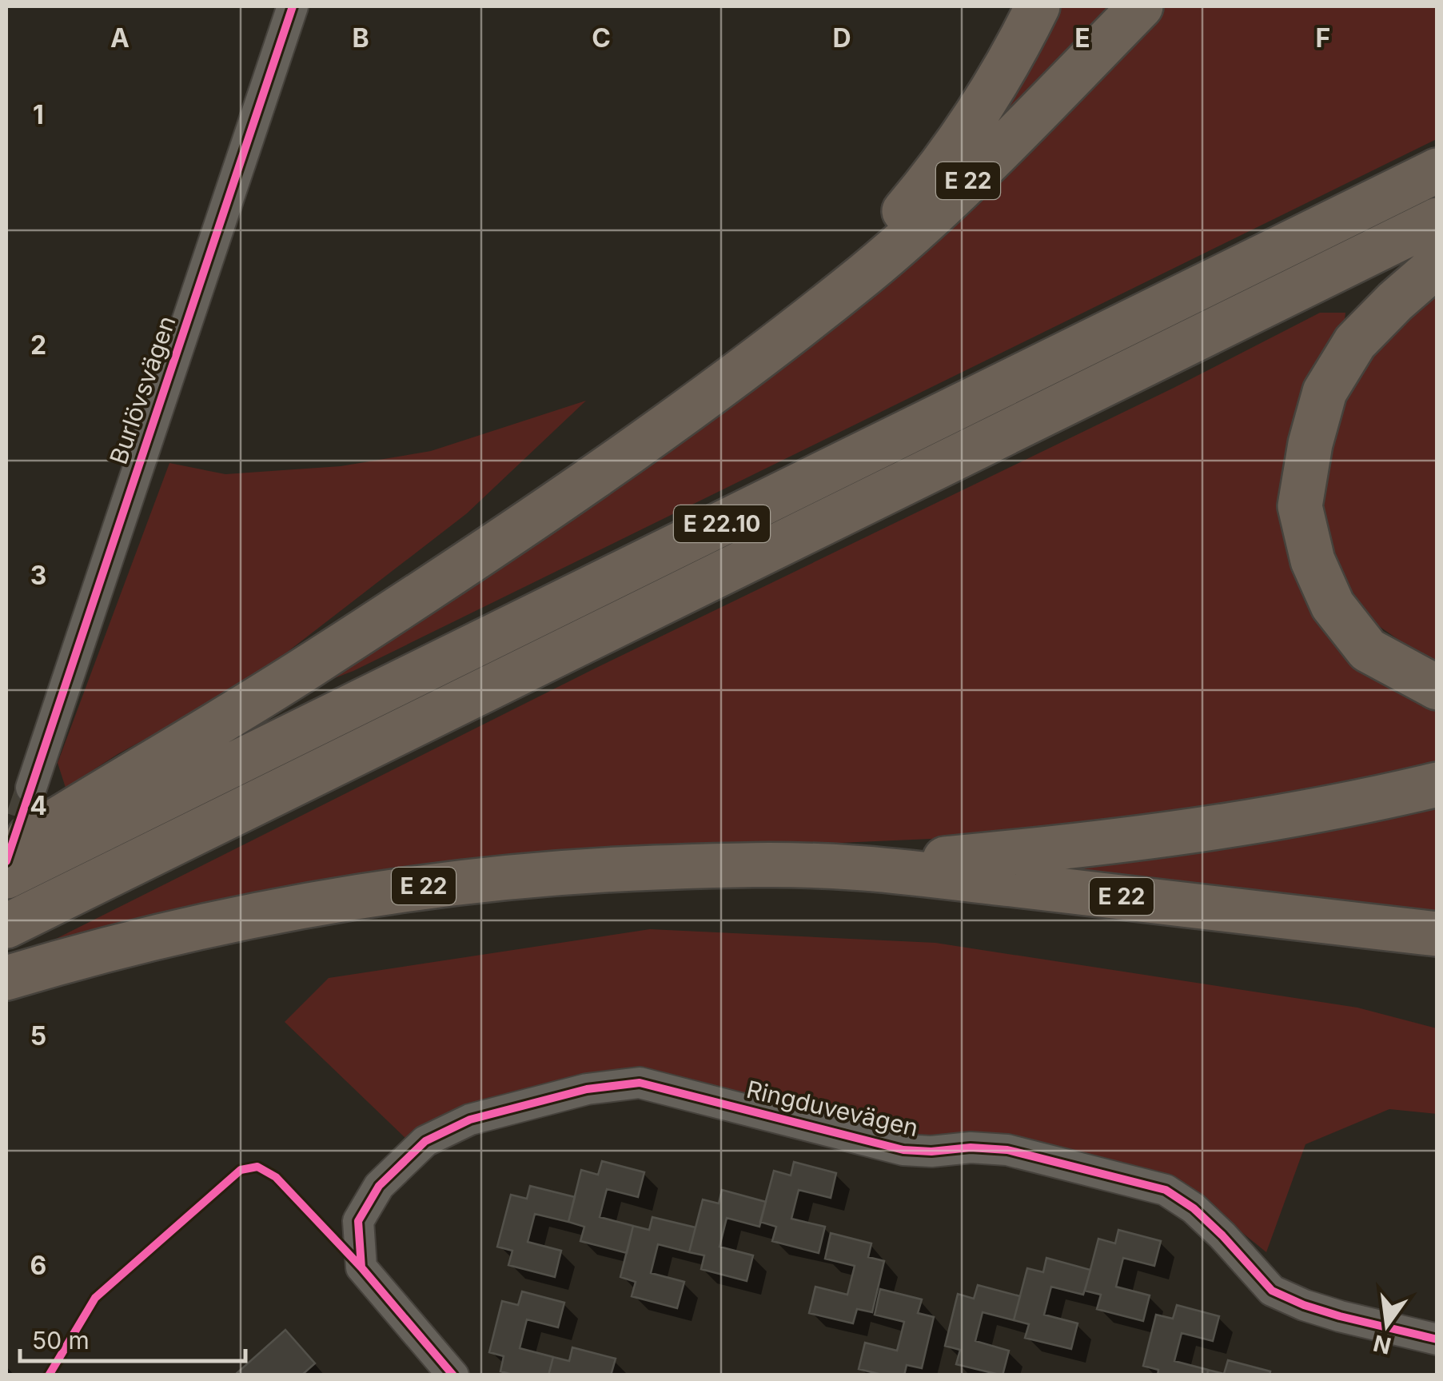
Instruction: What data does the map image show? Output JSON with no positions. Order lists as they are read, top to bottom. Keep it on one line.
{"streets":{"highway":["E 22","E 22.10"],"street":["Burlövsvägen","Ringduvevägen"]},"scale_bar":"50 m","north":"bottom","grid":{"columns":["A","B","C","D","E","F"],"rows":["1","2","3","4","5","6"]}}
